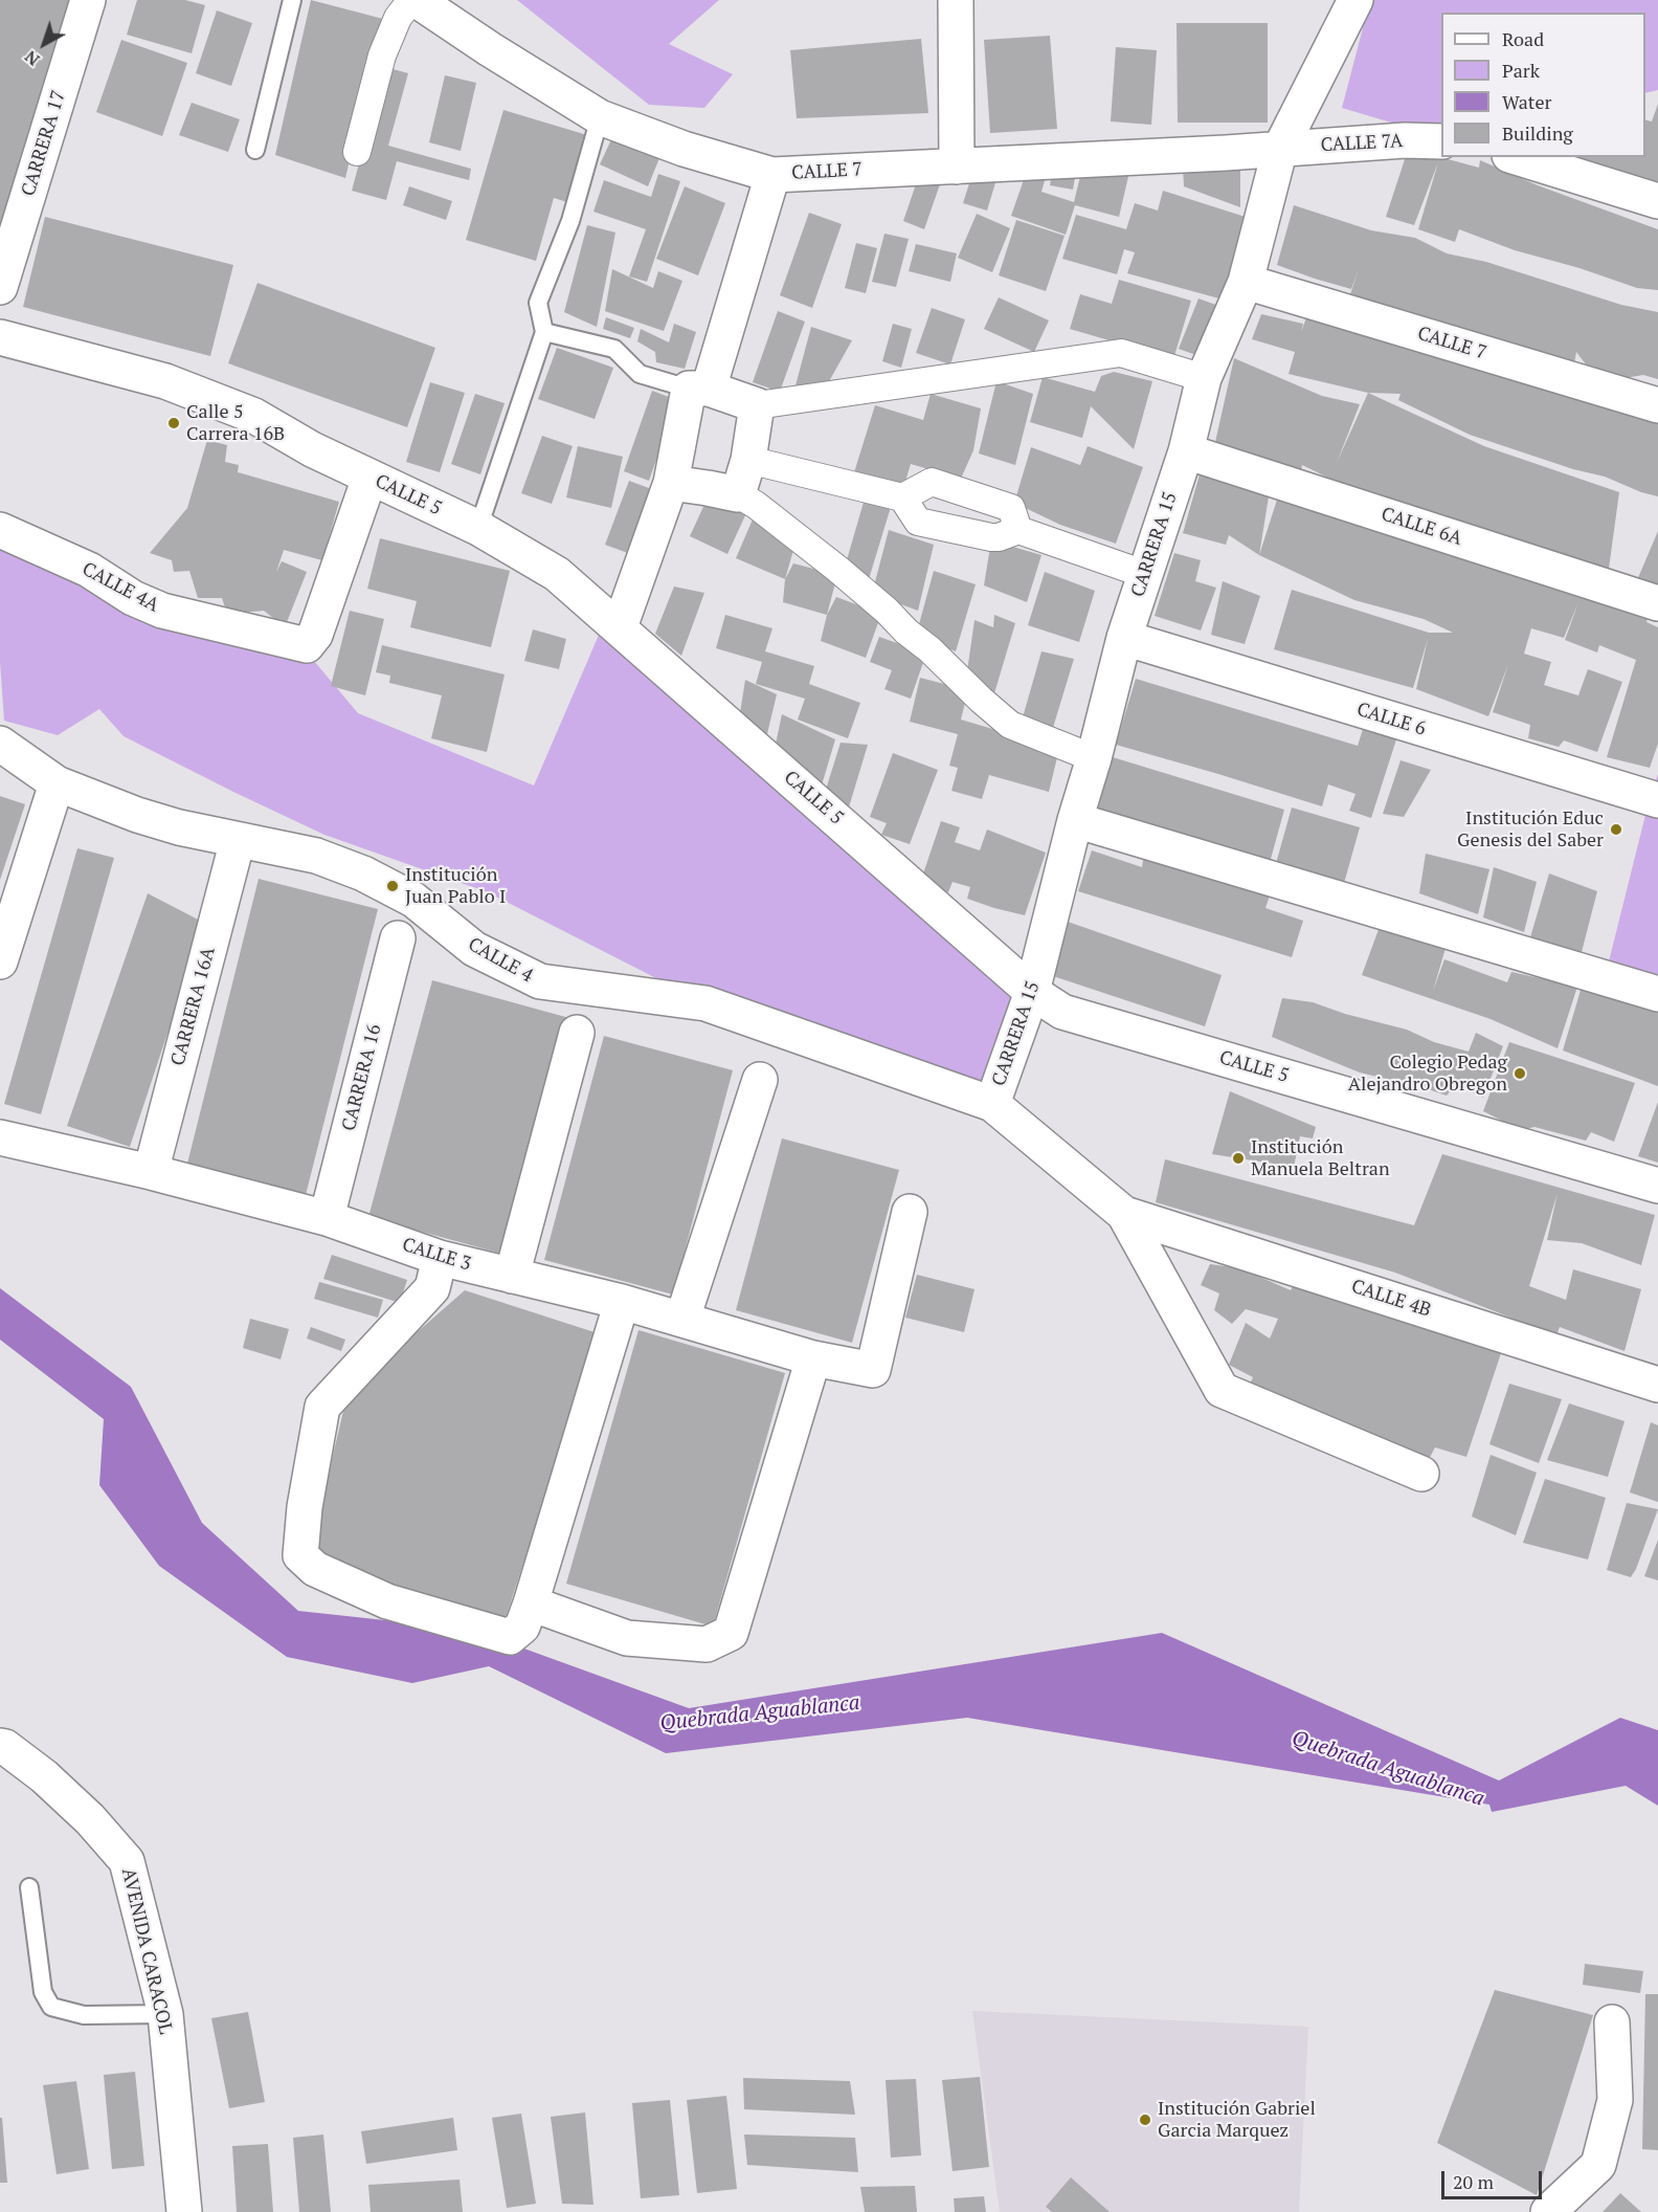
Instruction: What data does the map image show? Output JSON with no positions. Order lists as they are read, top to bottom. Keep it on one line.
{"streets":{"street":["CARRERA 17","CALLE 7A","CALLE 7","CALLE 5","CALLE 6A","CARRERA 15","CALLE 4A","CALLE 6","CALLE 4","CARRERA 16A","CARRERA 16","CALLE 3","CALLE 4B","AVENIDA CARACOL"]},"crossings":[["CALLE 7A","CALLE 7"],["CALLE 7A","CARRERA 15"],["CALLE 7","CARRERA 15"],["CALLE 5","CARRERA 15"],["CALLE 5","CALLE 4A"],["CALLE 6A","CARRERA 15"],["CARRERA 15","CALLE 6"],["CARRERA 15","CALLE 4"],["CALLE 4","CARRERA 16A"],["CARRERA 16A","CALLE 3"],["CARRERA 16","CALLE 3"]],"water":["Quebrada Aguablanca"],"places":["Calle 5 Carrera 16B","Institución Educ Genesis del Saber","Institución Juan Pablo I","Colegio Pedag Alejandro Obregon","Institución Manuela Beltran","Institución Gabriel Garcia Marquez"],"legend":["Road","Park","Water","Building"],"scale_bar":"20 m","north":"bottom left"}
